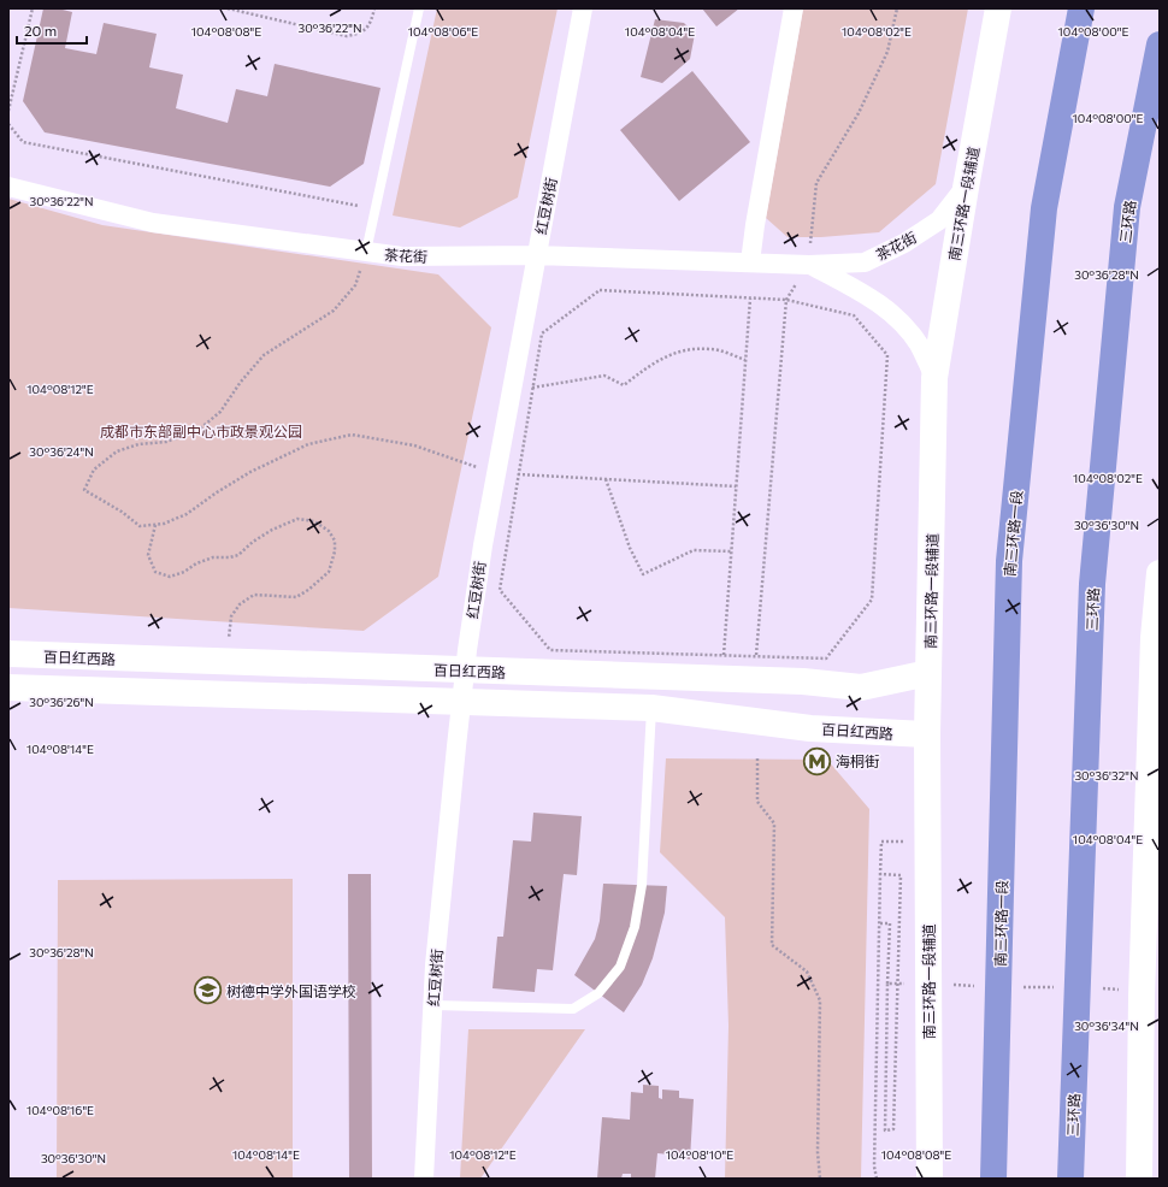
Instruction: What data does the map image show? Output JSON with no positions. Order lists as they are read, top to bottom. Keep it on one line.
{"streets":{"highway":["三环路","南三环路一段"],"street":["南三环路一段辅道","红豆树街","茶花街","百日红西路"]},"crossings":[["南三环路一段辅道","茶花街"],["南三环路一段辅道","百日红西路"],["红豆树街","茶花街"],["红豆树街","百日红西路"]],"parks":["成都市东部副中心市政景观公园"],"places":{"metro station":["海桐街"],"school or university":["树德中学外国语学校"]},"scale_bar":"20 m","coordinates":["30°36'22\"N","104°08'08\"E","104°08'06\"E","104°08'04\"E","104°08'02\"E","104°08'00\"E","30°36'28\"N","104°08'12\"E","30°36'24\"N","30°36'30\"N","30°36'26\"N","104°08'14\"E","30°36'32\"N","30°36'34\"N","104°08'16\"E","104°08'10\"E"]}
